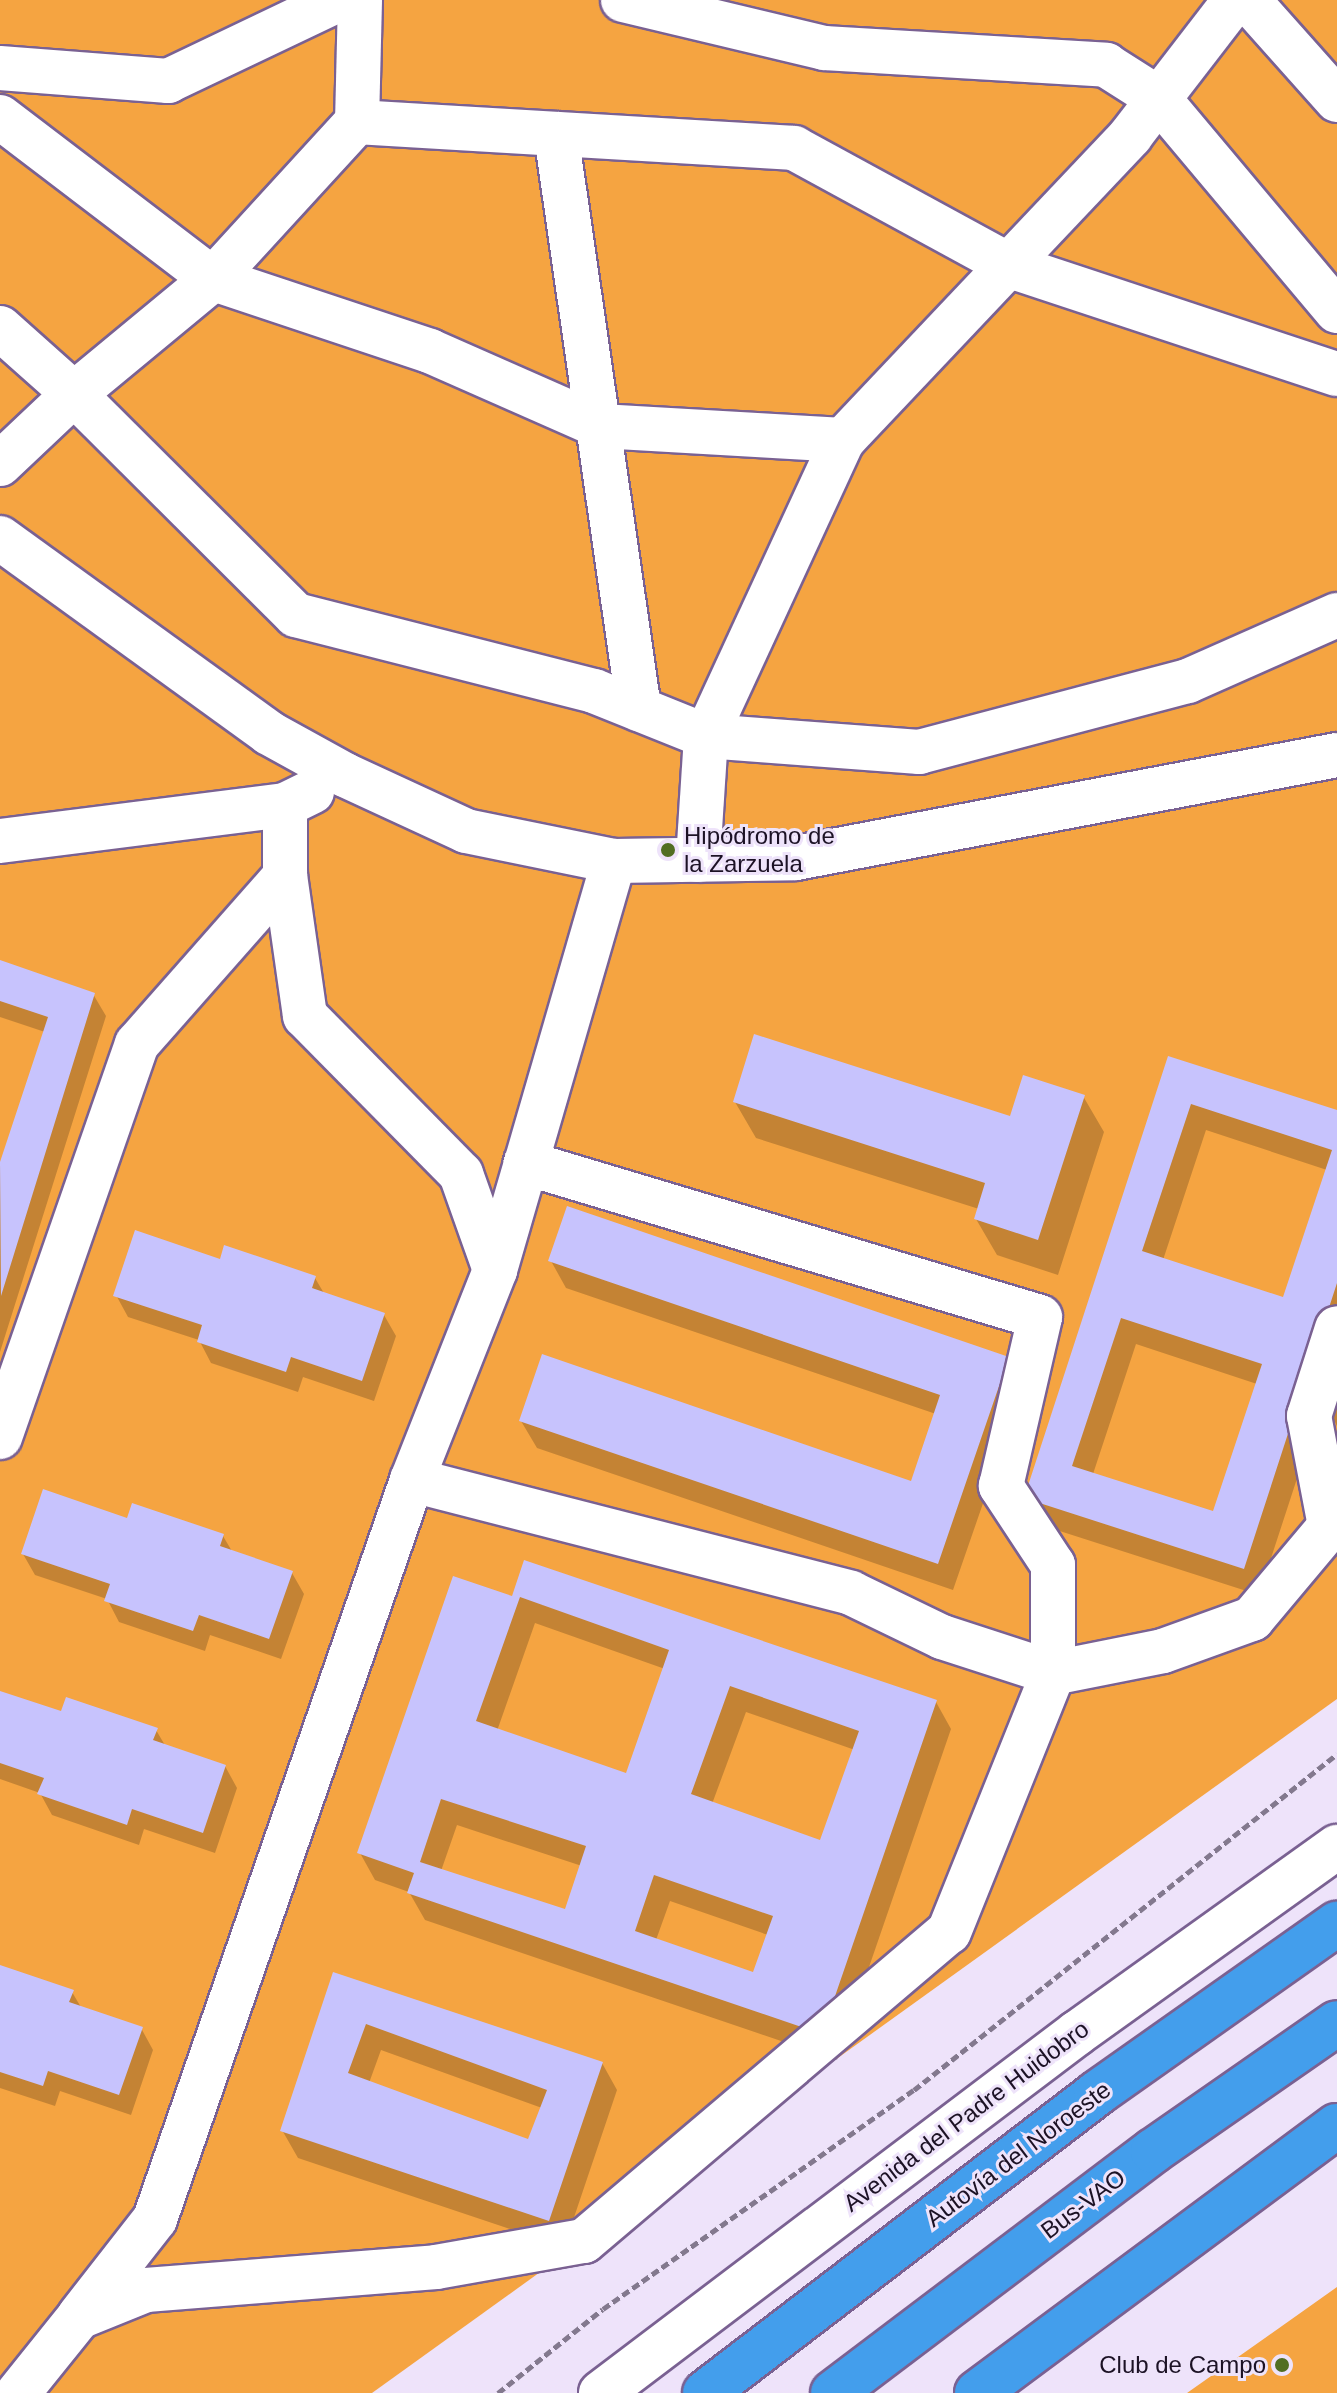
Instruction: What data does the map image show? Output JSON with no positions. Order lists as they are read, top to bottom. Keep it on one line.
{"streets":{"highway":["Autovía del Noroeste","Bus-VAO"],"street":["Avenida del Padre Huidobro"]},"places":["Hipódromo de la Zarzuela","Club de Campo"]}
